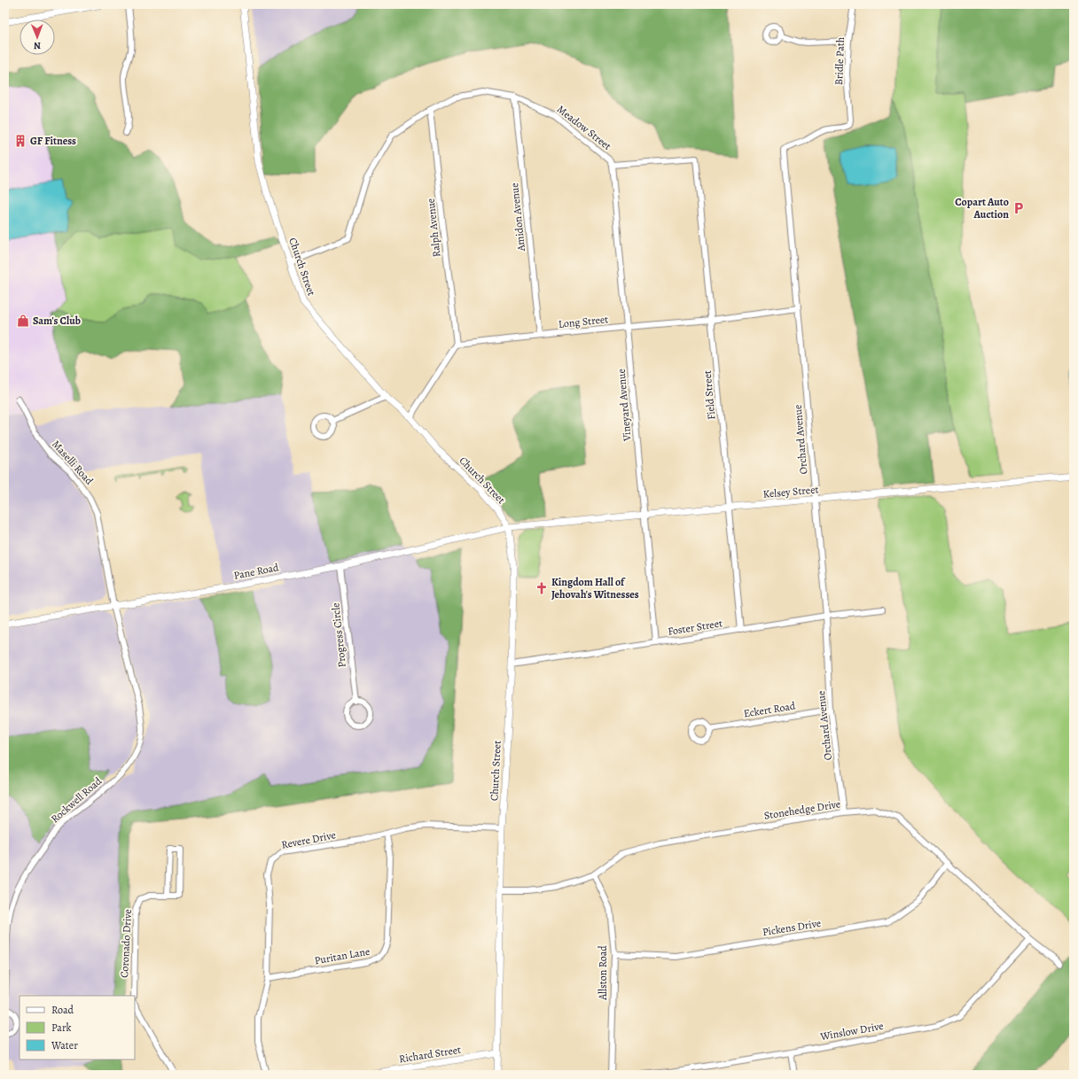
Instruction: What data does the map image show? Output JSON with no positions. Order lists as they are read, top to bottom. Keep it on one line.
{"streets":{"street":["Bridle Path","Meadow Street","Amidon Avenue","Ralph Avenue","Church Street","Long Street","Field Street","Vineyard Avenue","Orchard Avenue","Maselli Road","Kelsey Street","Pane Road","Foster Street","Progress Circle","Eckert Road","Rockwell Road","Stonehedge Drive","Revere Drive","Pickens Drive","Coronado Drive","Puritan Lane","Allston Road","Winslow Drive","Richard Street"]},"crossings":[["Bridle Path","Orchard Avenue"],["Meadow Street","Amidon Avenue"],["Meadow Street","Ralph Avenue"],["Meadow Street","Church Street"],["Meadow Street","Field Street"],["Meadow Street","Vineyard Avenue"],["Amidon Avenue","Long Street"],["Ralph Avenue","Long Street"],["Church Street","Kelsey Street"],["Church Street","Pane Road"],["Church Street","Foster Street"],["Church Street","Stonehedge Drive"],["Church Street","Revere Drive"],["Church Street","Richard Street"],["Long Street","Field Street"],["Long Street","Vineyard Avenue"],["Long Street","Orchard Avenue"],["Field Street","Kelsey Street"],["Field Street","Foster Street"],["Vineyard Avenue","Kelsey Street"],["Vineyard Avenue","Foster Street"],["Orchard Avenue","Kelsey Street"],["Orchard Avenue","Foster Street"],["Orchard Avenue","Eckert Road"],["Orchard Avenue","Stonehedge Drive"],["Maselli Road","Pane Road"],["Maselli Road","Rockwell Road"],["Kelsey Street","Pane Road"],["Pane Road","Progress Circle"],["Pane Road","Rockwell Road"],["Stonehedge Drive","Pickens Drive"],["Stonehedge Drive","Allston Road"],["Stonehedge Drive","Winslow Drive"],["Revere Drive","Puritan Lane"],["Pickens Drive","Allston Road"]],"places":{"building":["GF Fitness"],"parking":["Copart Auto Auction"],"shop":["Sam's Club"],"church":["Kingdom Hall of Jehovah's Witnesses"]},"legend":["Road","Park","Water"],"north":"bottom"}
